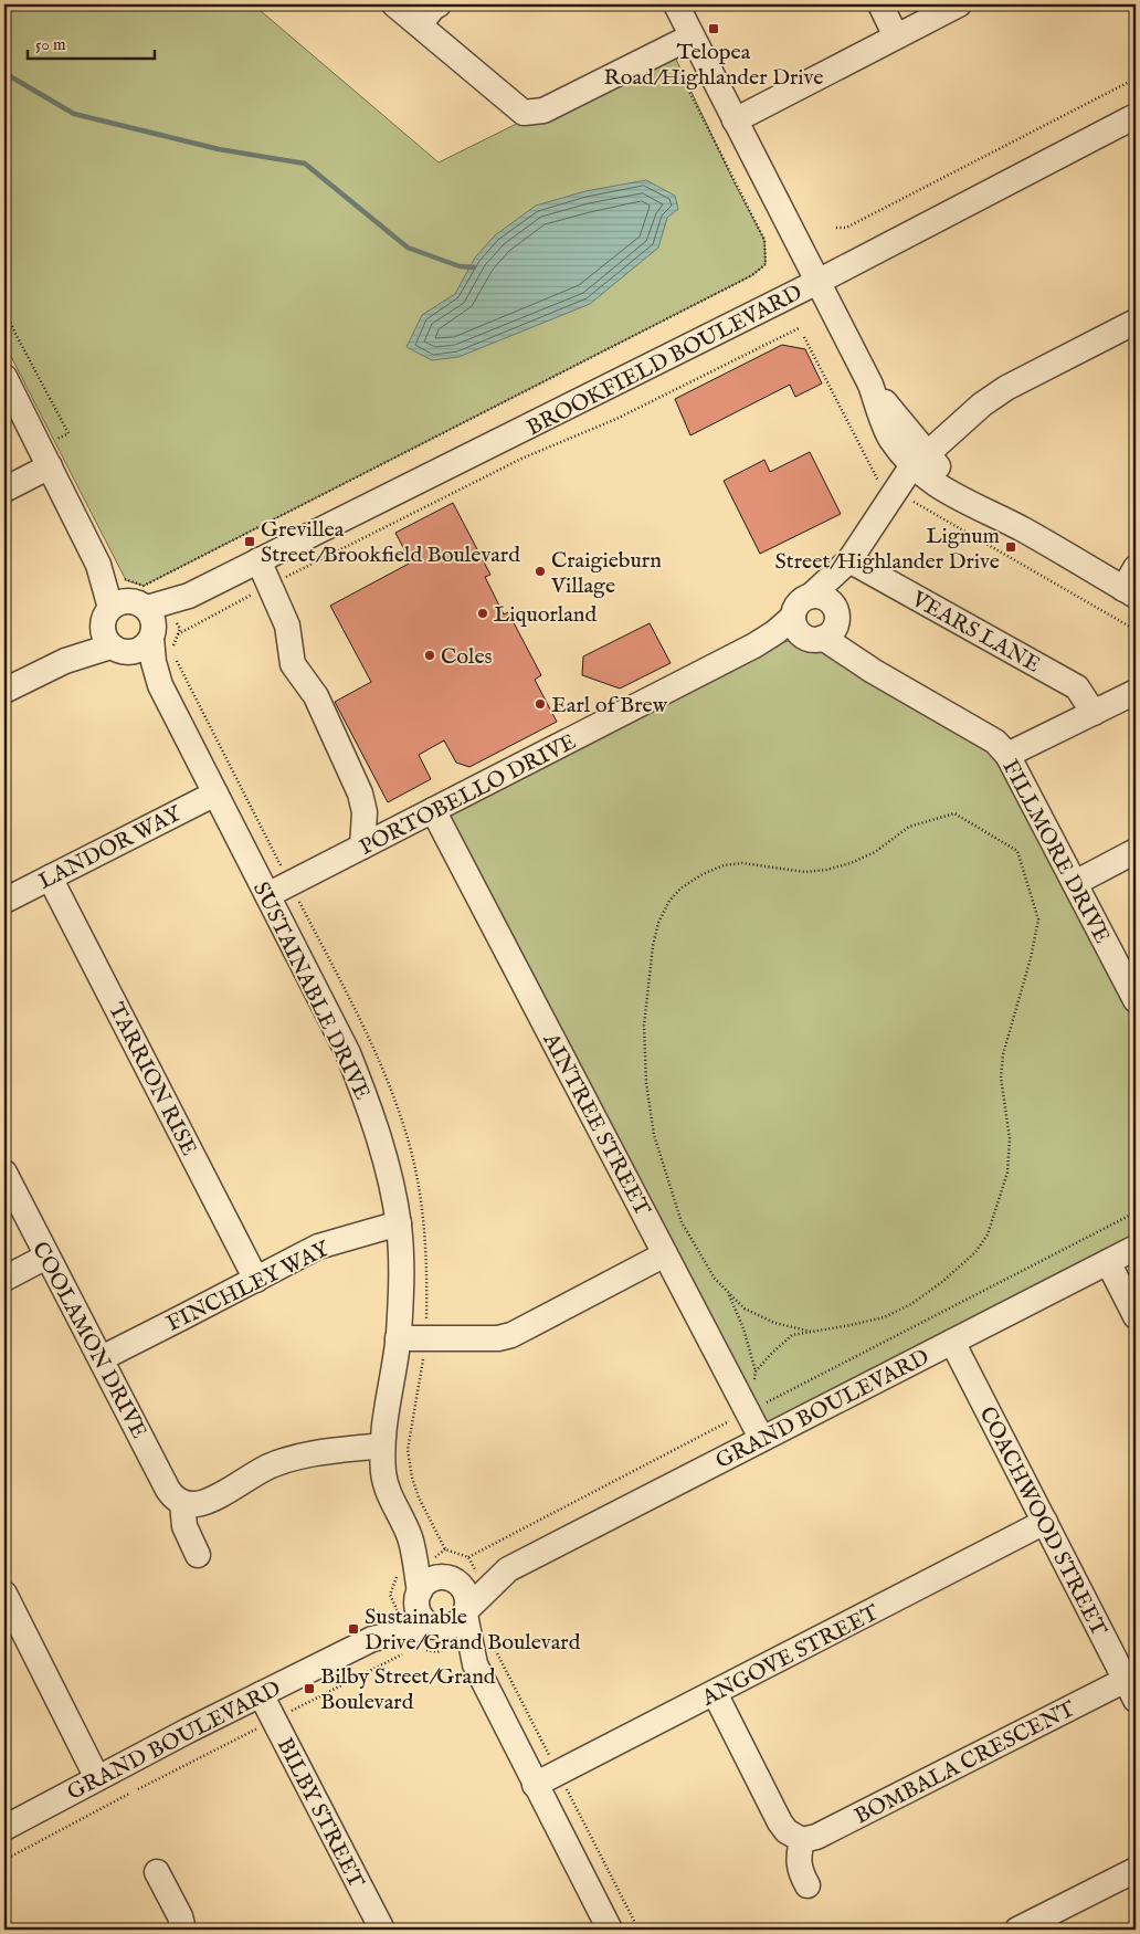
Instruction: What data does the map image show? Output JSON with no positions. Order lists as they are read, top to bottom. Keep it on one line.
{"streets":{"street":["BROOKFIELD BOULEVARD","VEARS LANE","PORTOBELLO DRIVE","LANDOR WAY","FILLMORE DRIVE","SUSTAINABLE DRIVE","TARRION RISE","AINTREE STREET","FINCHLEY WAY","COOLAMON DRIVE","GRAND BOULEVARD","COACHWOOD STREET","ANGOVE STREET","BOMBALA CRESCENT","BILBY STREET"]},"crossings":[["BROOKFIELD BOULEVARD","SUSTAINABLE DRIVE"],["PORTOBELLO DRIVE","FILLMORE DRIVE"],["PORTOBELLO DRIVE","SUSTAINABLE DRIVE"],["PORTOBELLO DRIVE","AINTREE STREET"],["LANDOR WAY","SUSTAINABLE DRIVE"],["LANDOR WAY","TARRION RISE"],["SUSTAINABLE DRIVE","FINCHLEY WAY"],["SUSTAINABLE DRIVE","GRAND BOULEVARD"],["TARRION RISE","FINCHLEY WAY"],["AINTREE STREET","GRAND BOULEVARD"],["FINCHLEY WAY","COOLAMON DRIVE"],["GRAND BOULEVARD","COACHWOOD STREET"],["GRAND BOULEVARD","BILBY STREET"],["COACHWOOD STREET","ANGOVE STREET"],["COACHWOOD STREET","BOMBALA CRESCENT"]],"places":{"transit":["Telopea Road/Highlander Drive","Grevillea Street/Brookfield Boulevard","Lignum Street/Highlander Drive","Sustainable Drive/Grand Boulevard","Bilby Street/Grand Boulevard"],"other":["Craigieburn Village","Liquorland","Coles","Earl of Brew"]},"scale_bar":"50 m"}
